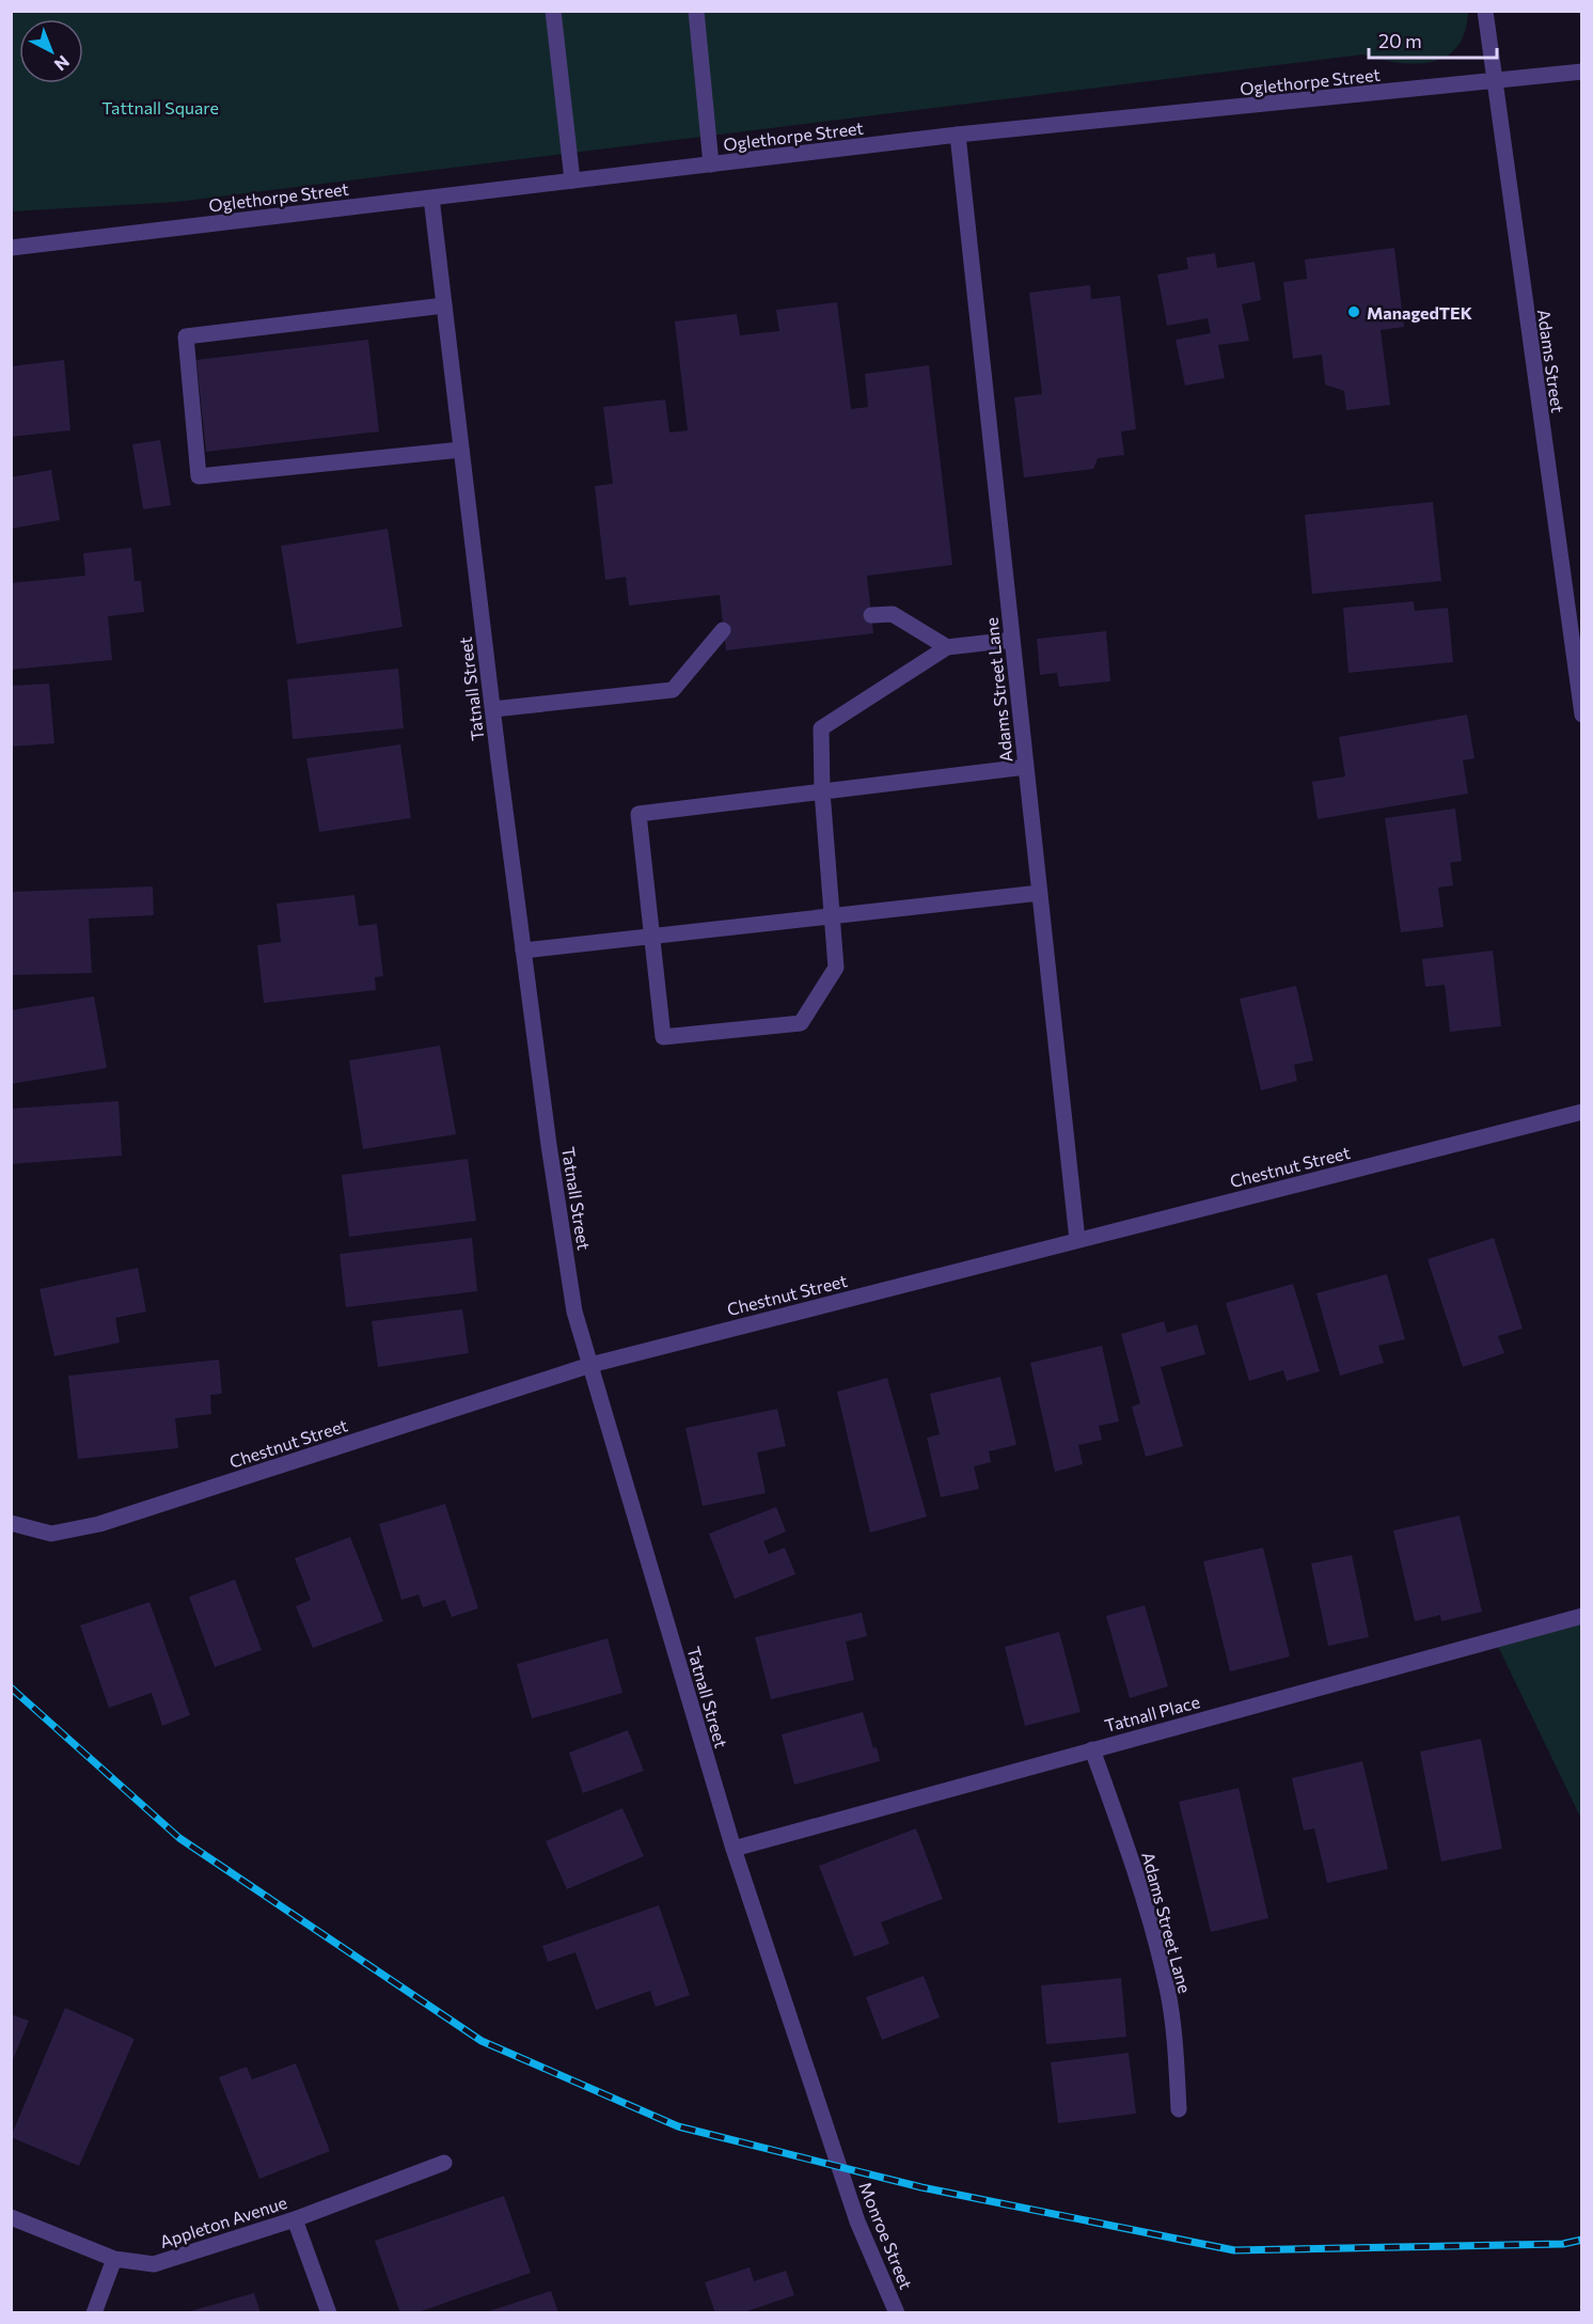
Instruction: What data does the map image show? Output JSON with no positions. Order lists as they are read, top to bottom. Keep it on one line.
{"streets":{"street":["Oglethorpe Street","Adams Street","Tatnall Street","Adams Street Lane","Chestnut Street","Tatnall Place","Appleton Avenue","Monroe Street"]},"crossings":[["Oglethorpe Street","Adams Street"],["Oglethorpe Street","Tatnall Street"],["Oglethorpe Street","Adams Street Lane"],["Tatnall Street","Chestnut Street"],["Tatnall Street","Tatnall Place"],["Tatnall Street","Monroe Street"],["Adams Street Lane","Chestnut Street"],["Adams Street Lane","Tatnall Place"]],"parks":["Tattnall Square"],"places":["ManagedTEK"],"scale_bar":"20 m","north":"bottom right"}
